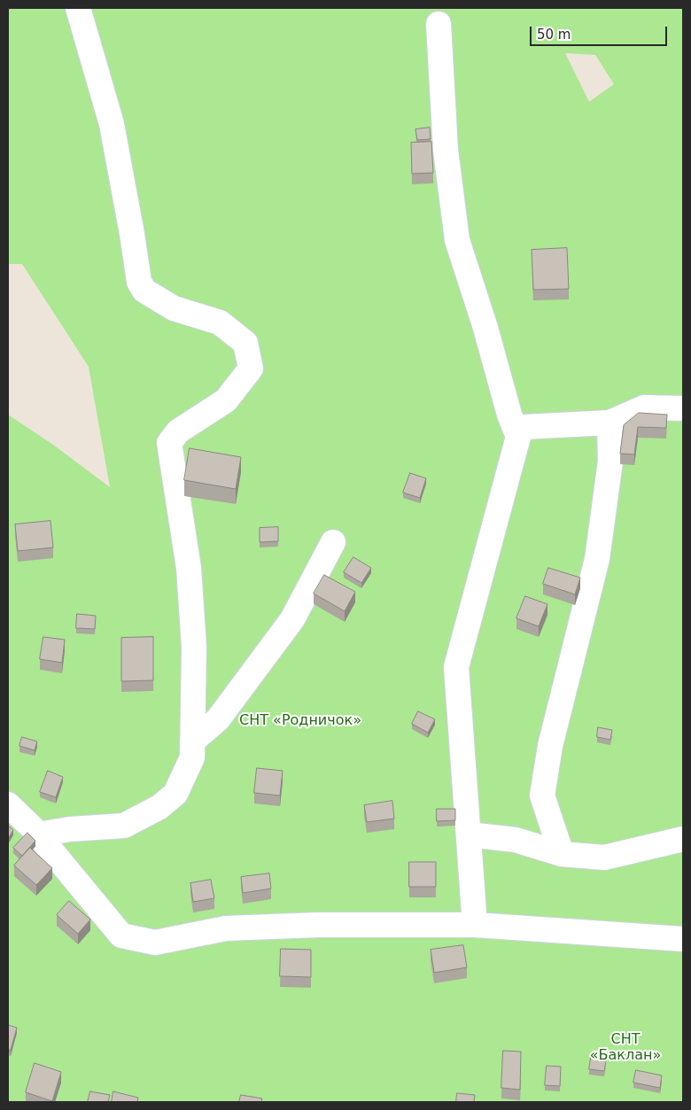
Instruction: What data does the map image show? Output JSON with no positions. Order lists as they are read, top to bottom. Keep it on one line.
{"parks":["СНТ «Родничок»","СНТ «Баклан»"],"scale_bar":"50 m"}
